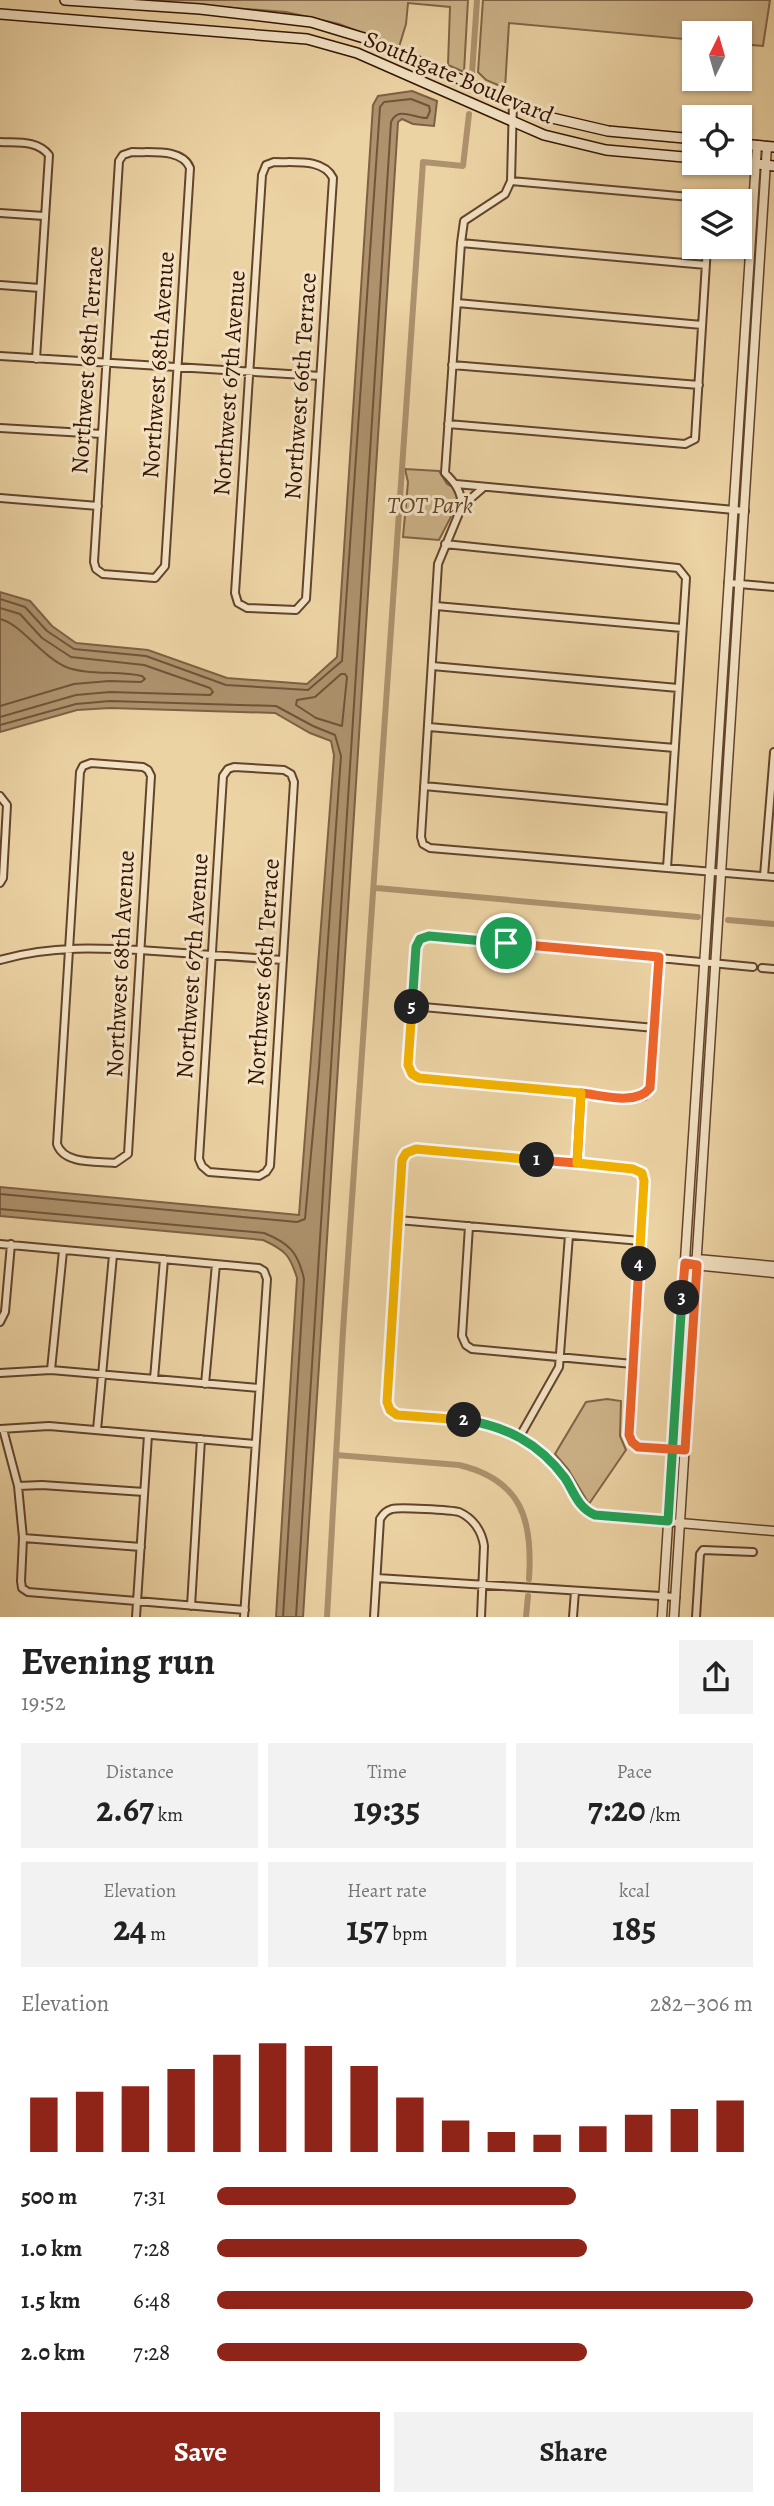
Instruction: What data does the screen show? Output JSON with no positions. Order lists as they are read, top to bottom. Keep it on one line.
{"streets":{"main road":["Southgate Boulevard"],"street":["Northwest 68th Terrace","Northwest 68th Avenue","Northwest 67th Avenue","Northwest 66th Terrace"]},"crossings":[["Northwest 68th Terrace","Northwest 68th Avenue"],["Northwest 67th Avenue","Northwest 66th Terrace"]],"parks":["TOT Park"],"north":"top","page":{"pins":["5","1","4","3","2"],"heading":["Evening run","19:52"],"stats":[["Distance","2.67 km"],["Time","19:35"],["Pace","7:20 /km"],["Elevation","24 m"],["Heart rate","157 bpm"],["kcal","185"]],"chart":["Elevation","282–306 m"],"list":[{"name":"500 m","note":"7:31"},{"name":"1.0 km","note":"7:28"},{"name":"1.5 km","note":"6:48"},{"name":"2.0 km","note":"7:28"}],"buttons":["Save","Share"]}}
